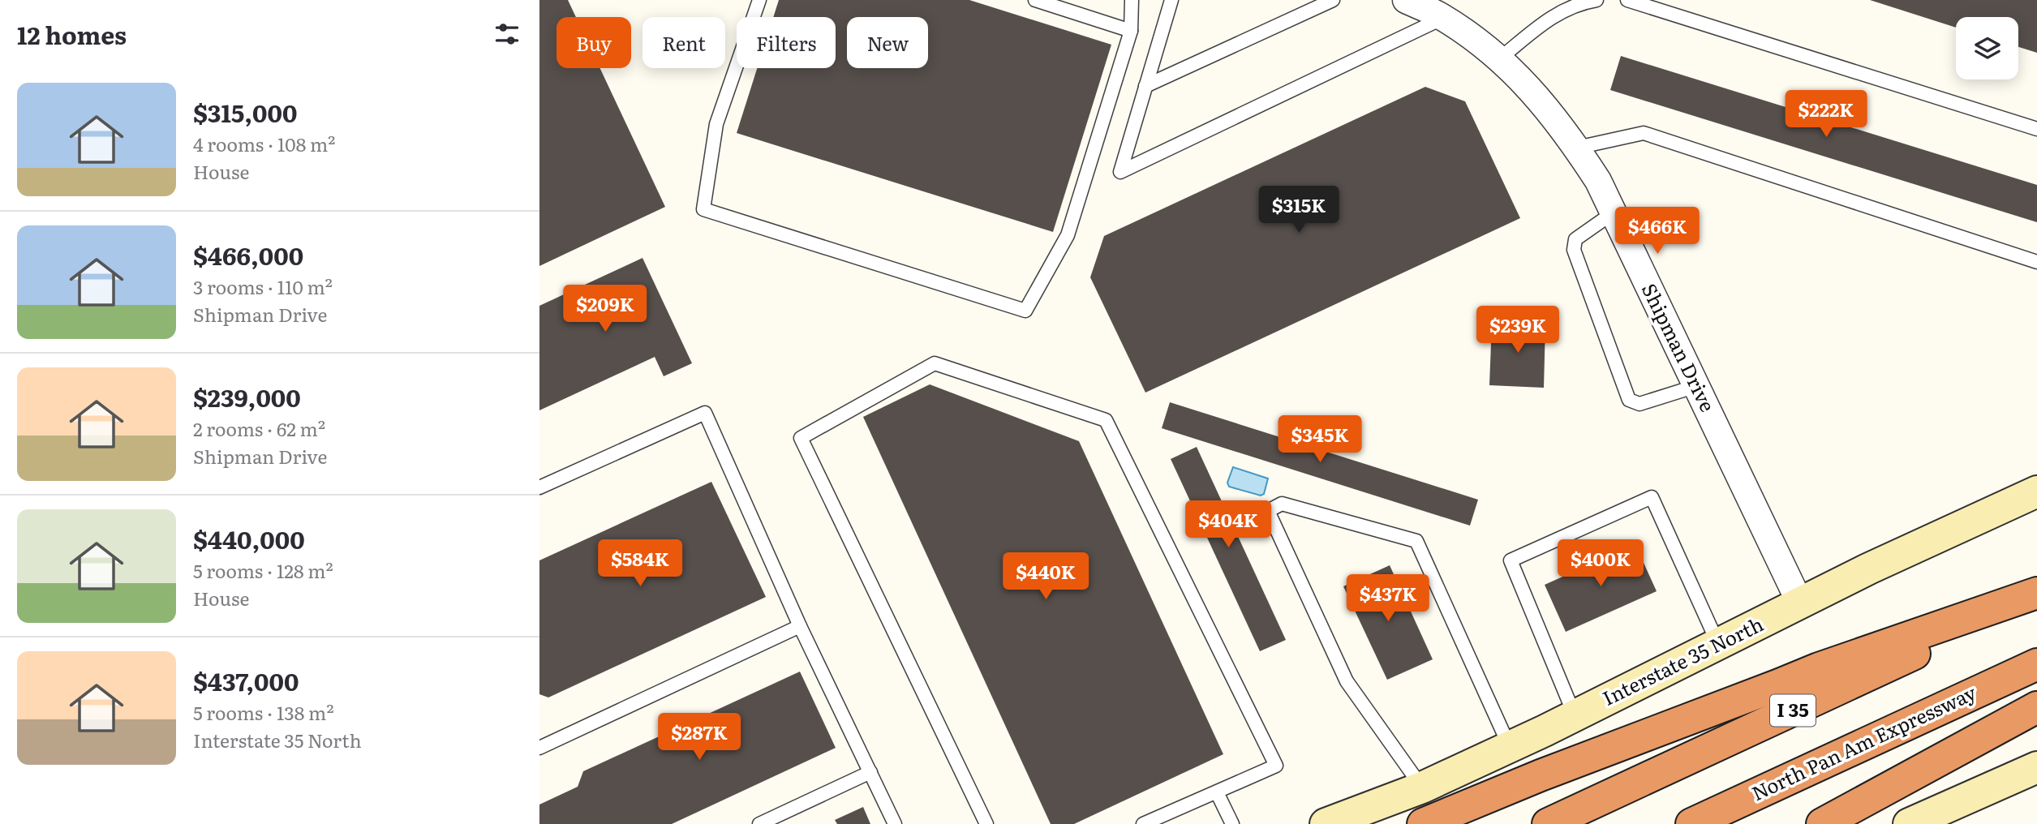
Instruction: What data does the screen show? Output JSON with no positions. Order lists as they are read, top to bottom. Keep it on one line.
{"streets":{"highway":["I 35","North Pan Am Expressway"],"main road":["Interstate 35 North"],"street":["Shipman Drive"]},"crossings":[["Shipman Drive","Interstate 35 North"]],"page":{"heading":"12 homes","chip":["Buy","Rent","Filters","New"],"list":[{"name":"$315,000","note":"4 rooms · 108 m² · House"},{"name":"$466,000","note":"3 rooms · 110 m² · Shipman Drive"},{"name":"$239,000","note":"2 rooms · 62 m² · Shipman Drive"},{"name":"$440,000","note":"5 rooms · 128 m² · House"},{"name":"$437,000","note":"5 rooms · 138 m² · Interstate 35 North"}],"price":["$222K","$315K","$466K","$209K","$239K","$345K","$404K","$584K","$400K","$440K","$437K","$287K"]}}
